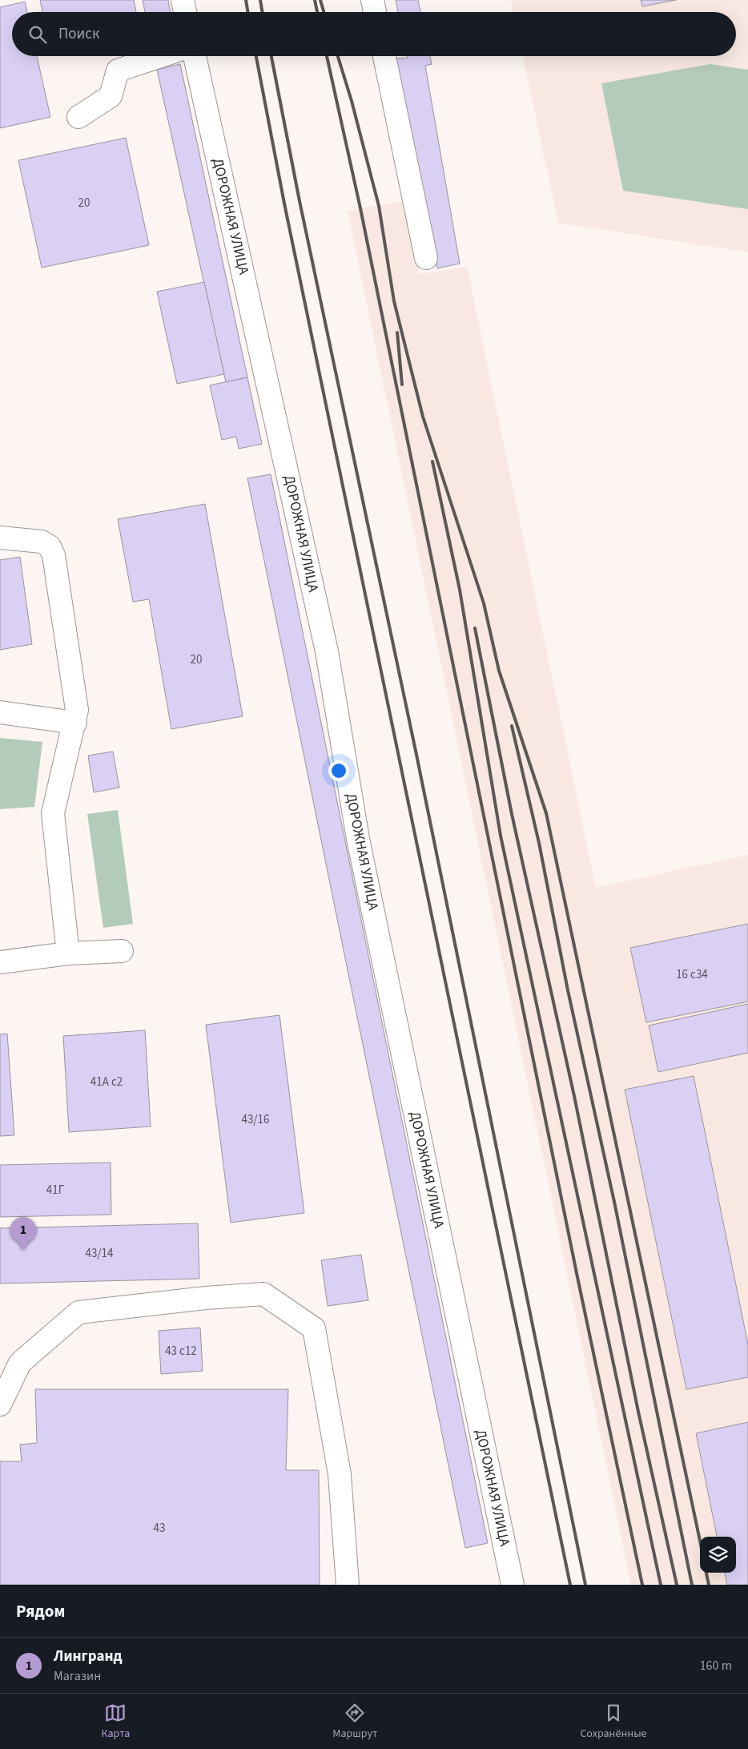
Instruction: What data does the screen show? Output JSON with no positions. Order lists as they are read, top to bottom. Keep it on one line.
{"streets":{"lane":["ДОРОЖНАЯ УЛИЦА"]},"house_numbers":["20","20","16 с34","41А с2","43/16","41Г","43/14","43 с12","43"],"page":{"search":"Поиск","pins":"1","heading":"Рядом","list":[{"mark":"1","name":"Лингранд","note":"Магазин","value":"160 m"}],"nav":["Карта","Маршрут","Сохранённые"]}}
